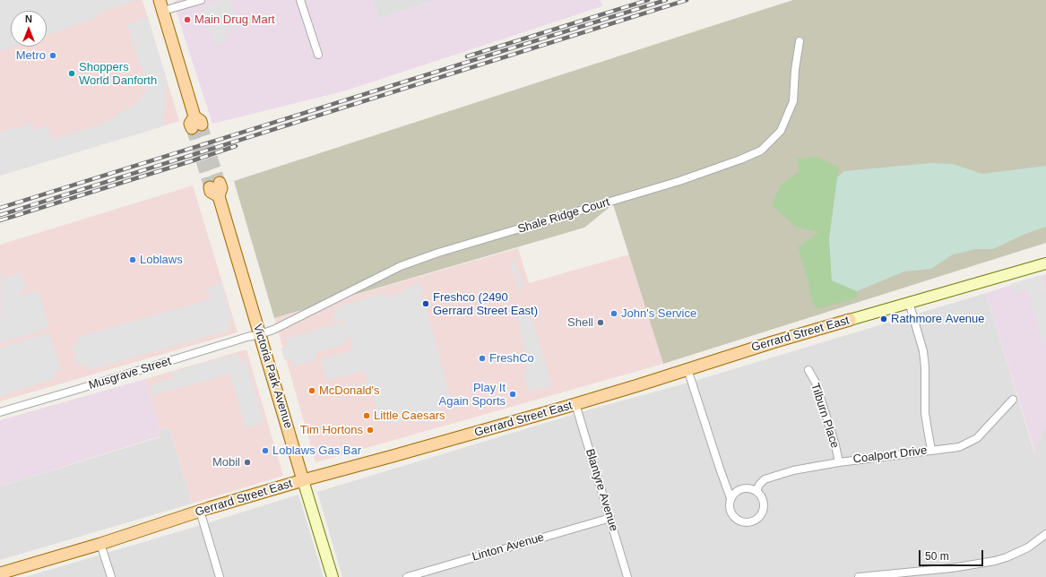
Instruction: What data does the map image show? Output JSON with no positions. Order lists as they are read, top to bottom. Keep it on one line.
{"streets":{"main road":["Gerrard Street East","Victoria Park Avenue"],"street":["Shale Ridge Court","Musgrave Street","Tilburn Place","Coalport Drive","Blantyre Avenue","Linton Avenue"]},"crossings":[["Shale Ridge Court","Musgrave Street"],["Shale Ridge Court","Victoria Park Avenue"],["Gerrard Street East","Victoria Park Avenue"],["Gerrard Street East","Blantyre Avenue"],["Musgrave Street","Victoria Park Avenue"],["Tilburn Place","Coalport Drive"],["Blantyre Avenue","Linton Avenue"]],"places":["Main Drug Mart","Metro","Shoppers World Danforth","Loblaws","Freshco (2490 Gerrard Street East)","John's Service","Rathmore Avenue","Shell","FreshCo","McDonald's","Play It Again Sports","Little Caesars","Tim Hortons","Loblaws Gas Bar","Mobil"],"scale_bar":"50 m","north":"top"}
